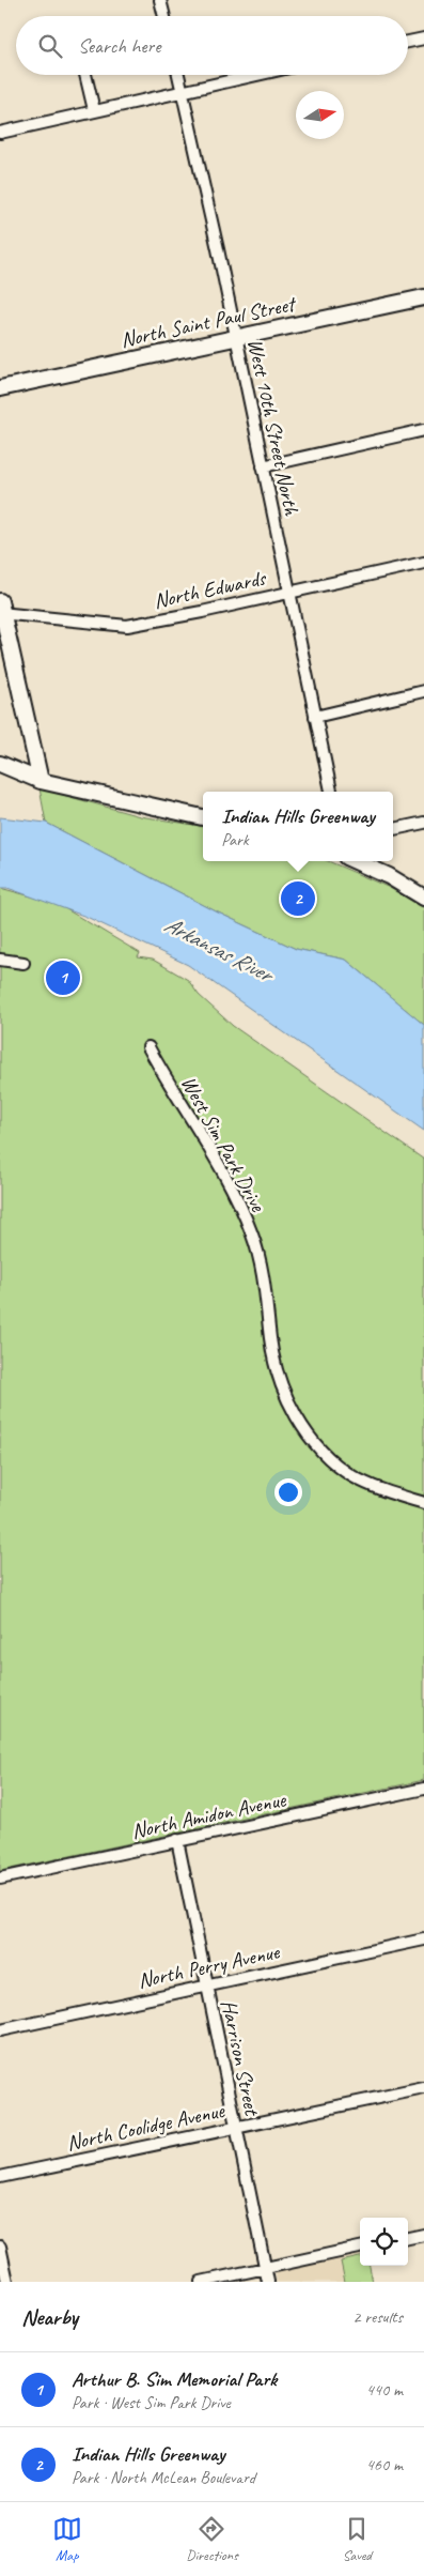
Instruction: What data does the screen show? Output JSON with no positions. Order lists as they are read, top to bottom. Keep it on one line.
{"streets":{"street":["North Saint Paul Street","West 10th Street North","North Edwards","West Sim Park Drive","North Amidon Avenue","North Perry Avenue","Harrison Street","North Coolidge Avenue"]},"crossings":[["North Saint Paul Street","West 10th Street North"],["West 10th Street North","North Edwards"],["North Amidon Avenue","Harrison Street"],["North Perry Avenue","Harrison Street"],["Harrison Street","North Coolidge Avenue"]],"water":["Arkansas River"],"north":"right","page":{"search":"Search here","popup":["Indian Hills Greenway","Park"],"pins":["2","1"],"heading":["Nearby","2 results"],"list":[{"mark":"1","name":"Arthur B. Sim Memorial Park","note":"Park · West Sim Park Drive","value":"440 m"},{"mark":"2","name":"Indian Hills Greenway","note":"Park · North McLean Boulevard","value":"460 m"}],"nav":["Map","Directions","Saved"]}}
